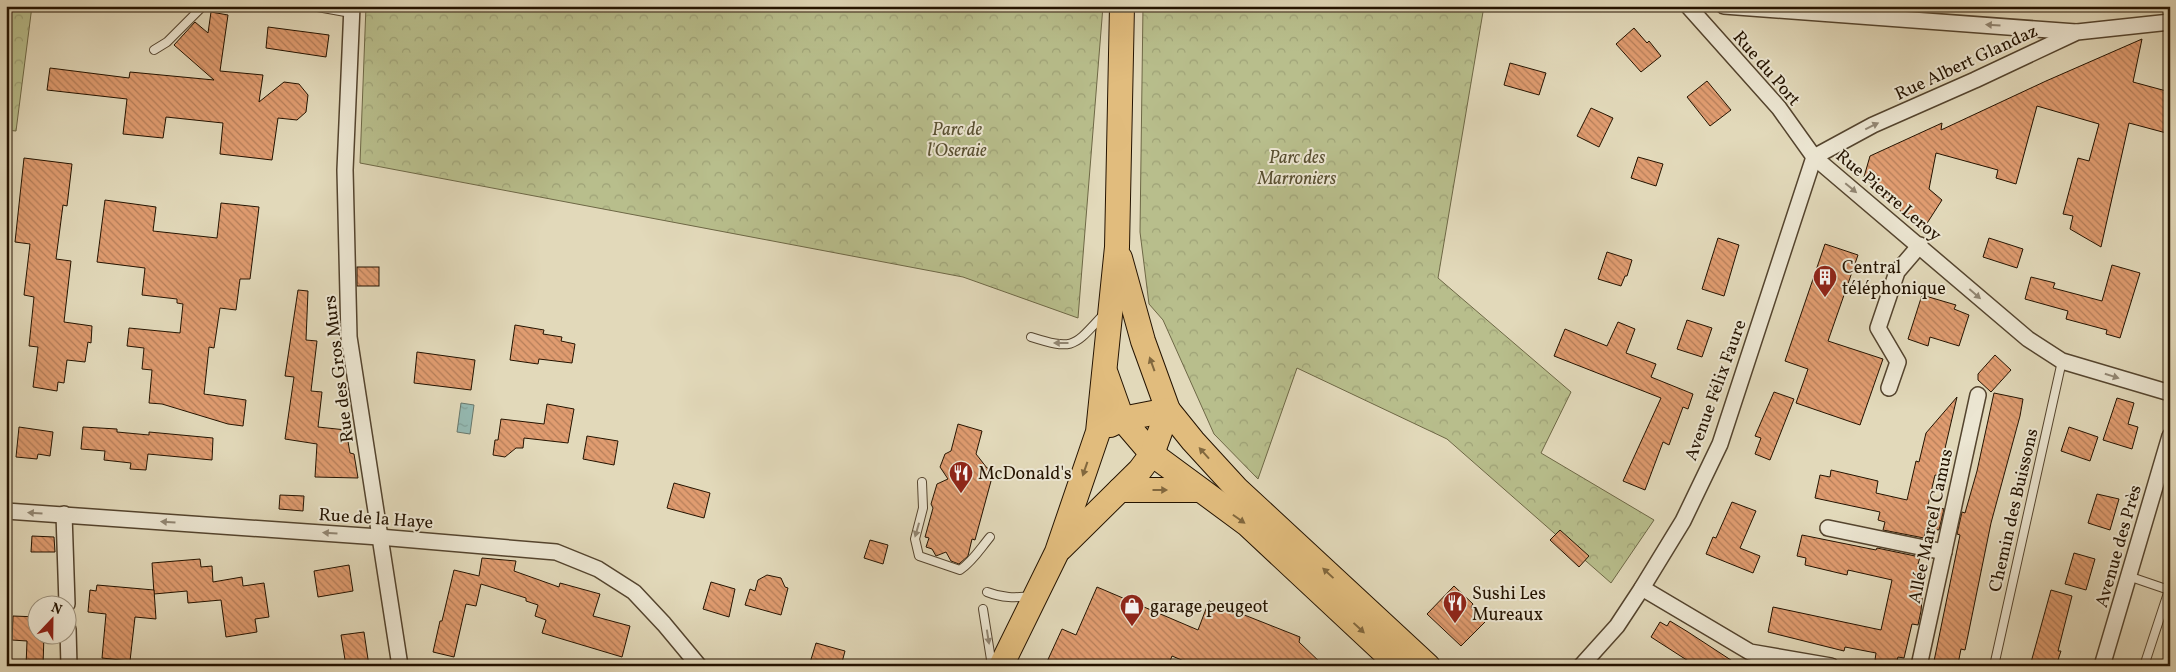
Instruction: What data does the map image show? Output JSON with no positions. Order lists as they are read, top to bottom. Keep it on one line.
{"streets":{"street":["Rue Albert Glandaz","Rue du Port","Rue Pierre Leroy","Rue des Gros Murs","Avenue Félix Faure","Rue de la Haye","Allée Marcel Camus","Avenue des Près"],"lane":["Chemin des Buissons"]},"crossings":[["Rue Albert Glandaz","Rue du Port"],["Rue Albert Glandaz","Rue Pierre Leroy"],["Rue Albert Glandaz","Avenue Félix Faure"],["Rue du Port","Rue Pierre Leroy"],["Rue du Port","Avenue Félix Faure"],["Rue Pierre Leroy","Avenue Félix Faure"],["Rue Pierre Leroy","Chemin des Buissons"],["Rue des Gros Murs","Rue de la Haye"]],"one_way":["Rue Albert Glandaz","Rue Pierre Leroy","Rue de la Haye"],"parks":["Parc de l'Oseraie","Parc des Marroniers"],"places":{"building":["Central téléphonique"],"restaurant":["McDonald's","Sushi Les Mureaux"],"shop":["garage peugeot"]},"north":"top"}
